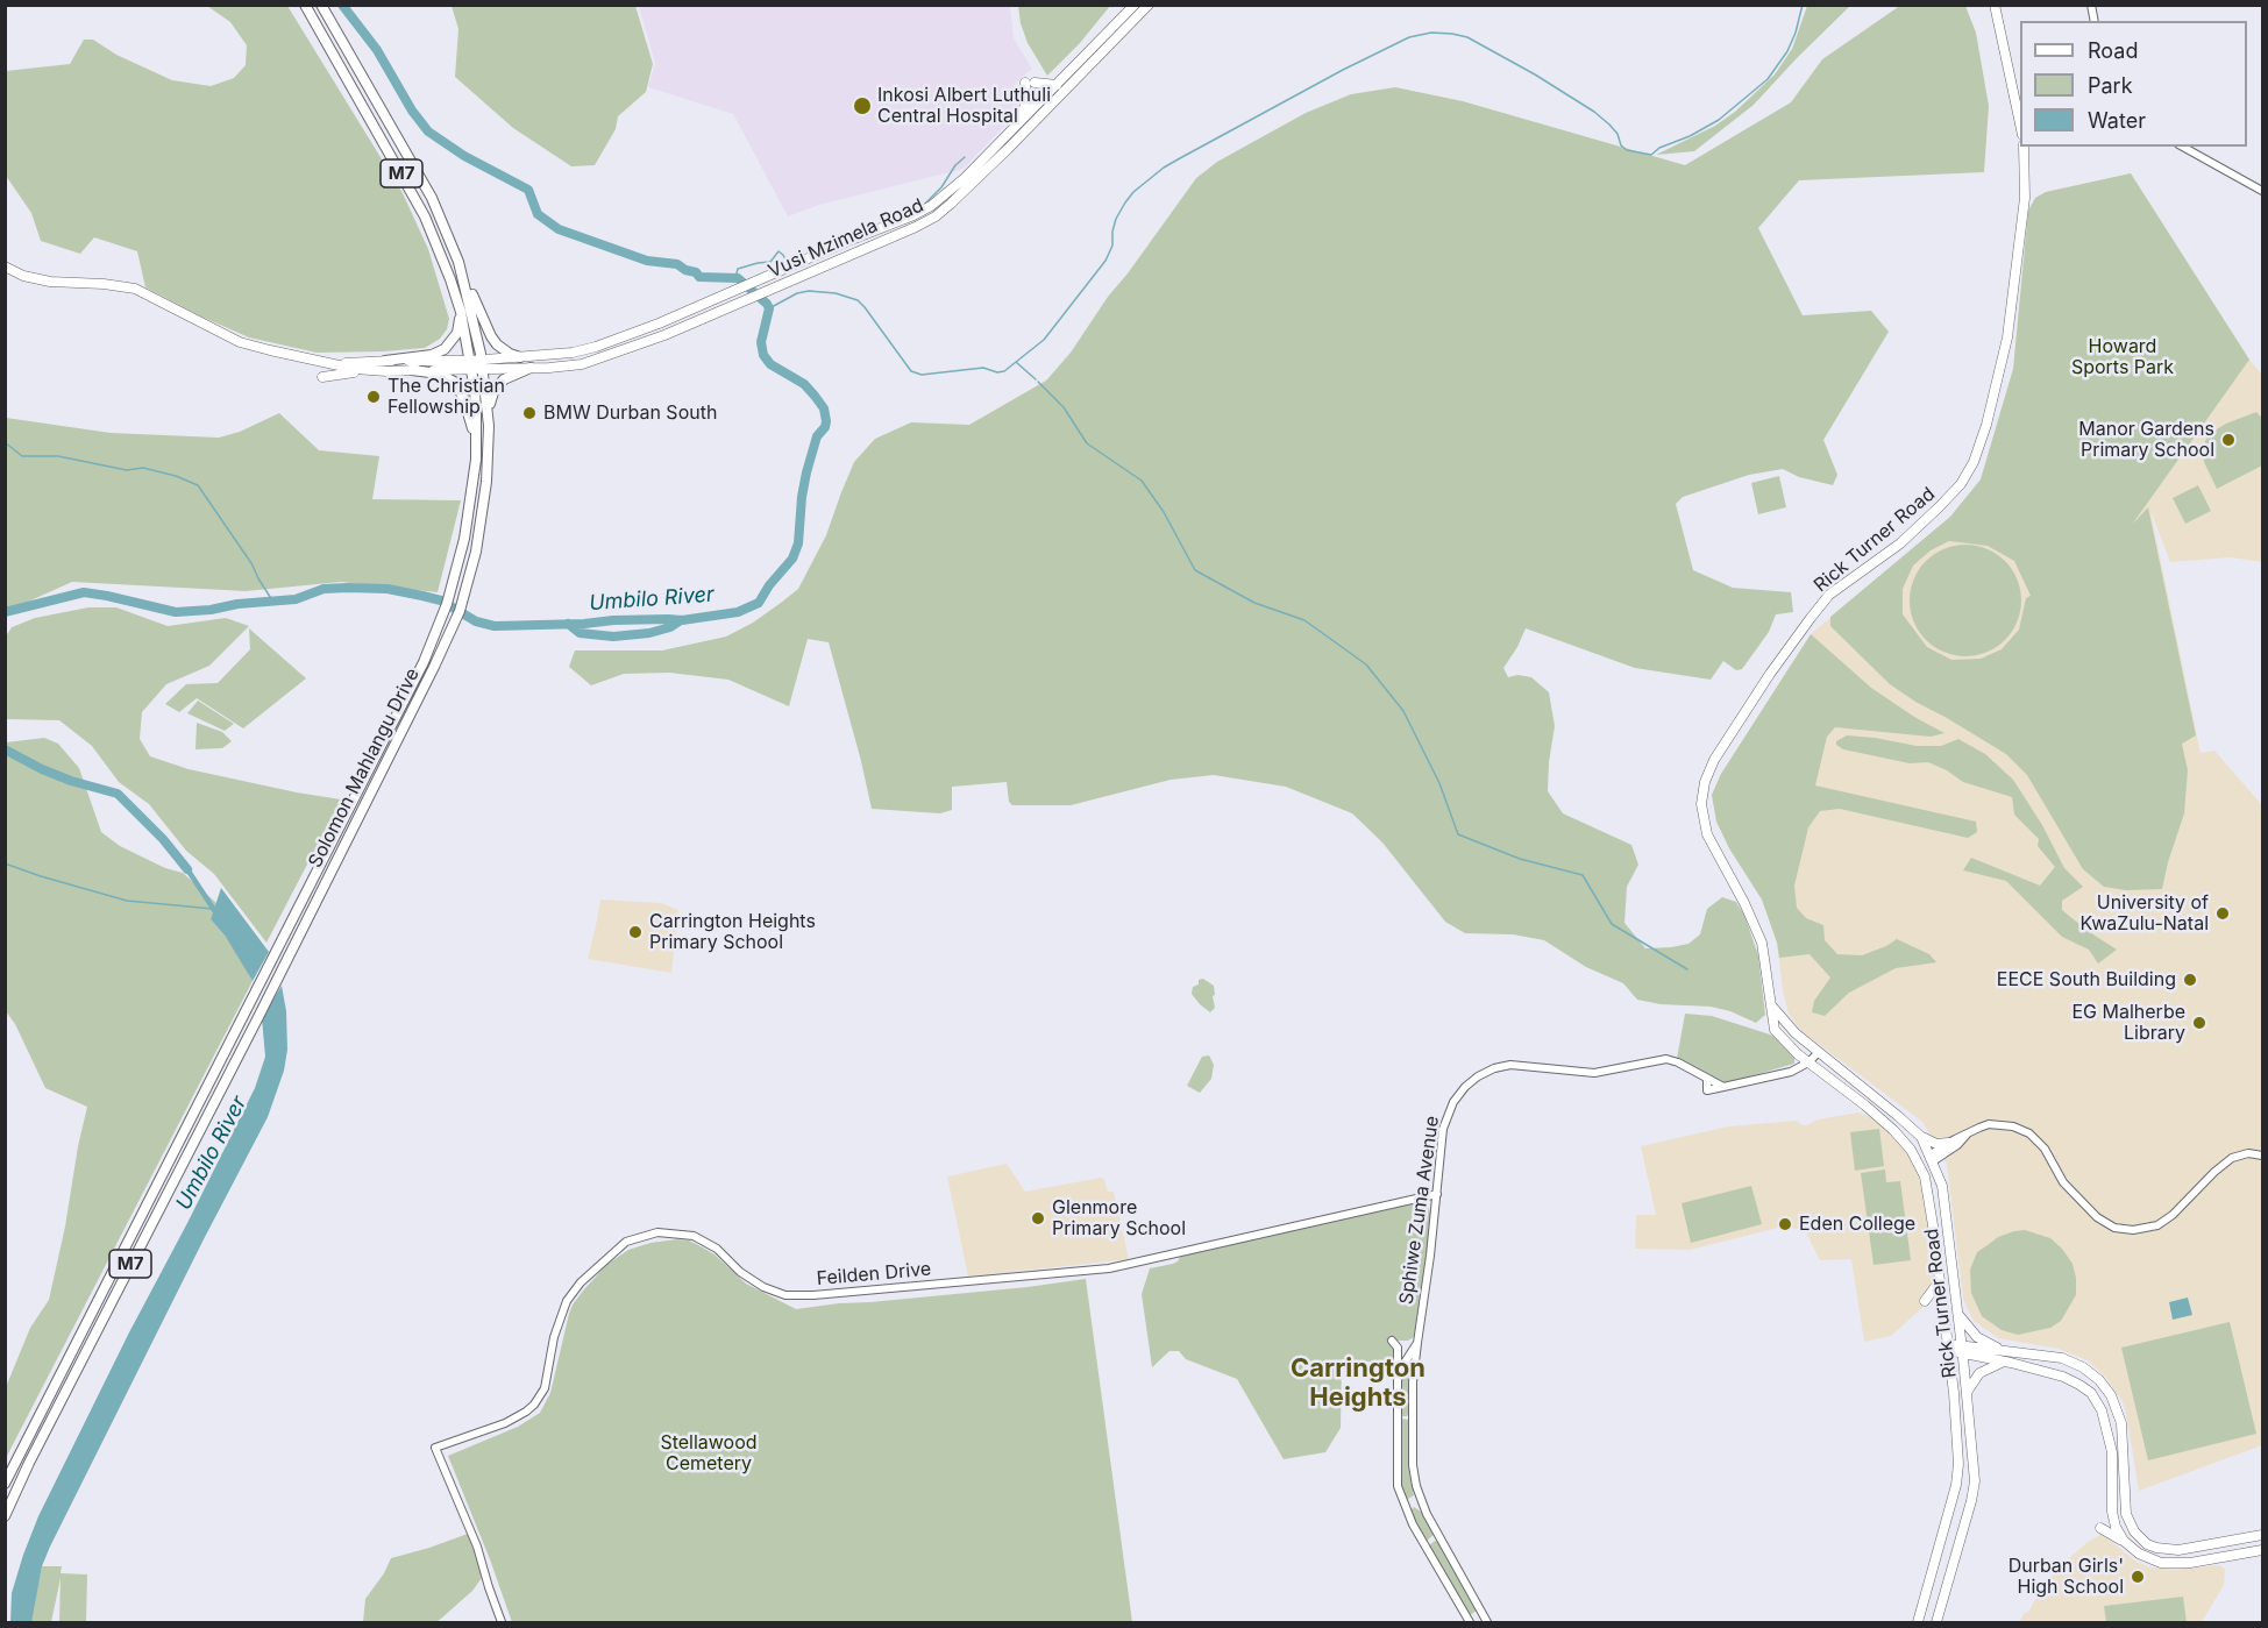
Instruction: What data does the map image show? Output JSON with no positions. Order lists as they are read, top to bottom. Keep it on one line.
{"streets":{"highway":["M7","Solomon Mahlangu Drive"],"main road":["Vusi Mzimela Road","Rick Turner Road"],"street":["Sphiwe Zuma Avenue","Feilden Drive"]},"crossings":[["Vusi Mzimela Road","Solomon Mahlangu Drive"],["Sphiwe Zuma Avenue","Feilden Drive"]],"districts":["Carrington Heights"],"water":["Umbilo River"],"parks":["Howard Sports Park","Stellawood Cemetery"],"places":["Inkosi Albert Luthuli Central Hospital","The Christian Fellowship","BMW Durban South","Manor Gardens Primary School","University of KwaZulu-Natal","Carrington Heights Primary School","EECE South Building","EG Malherbe Library","Glenmore Primary School","Eden College","Durban Girls' High School"],"legend":["Road","Park","Water"]}
